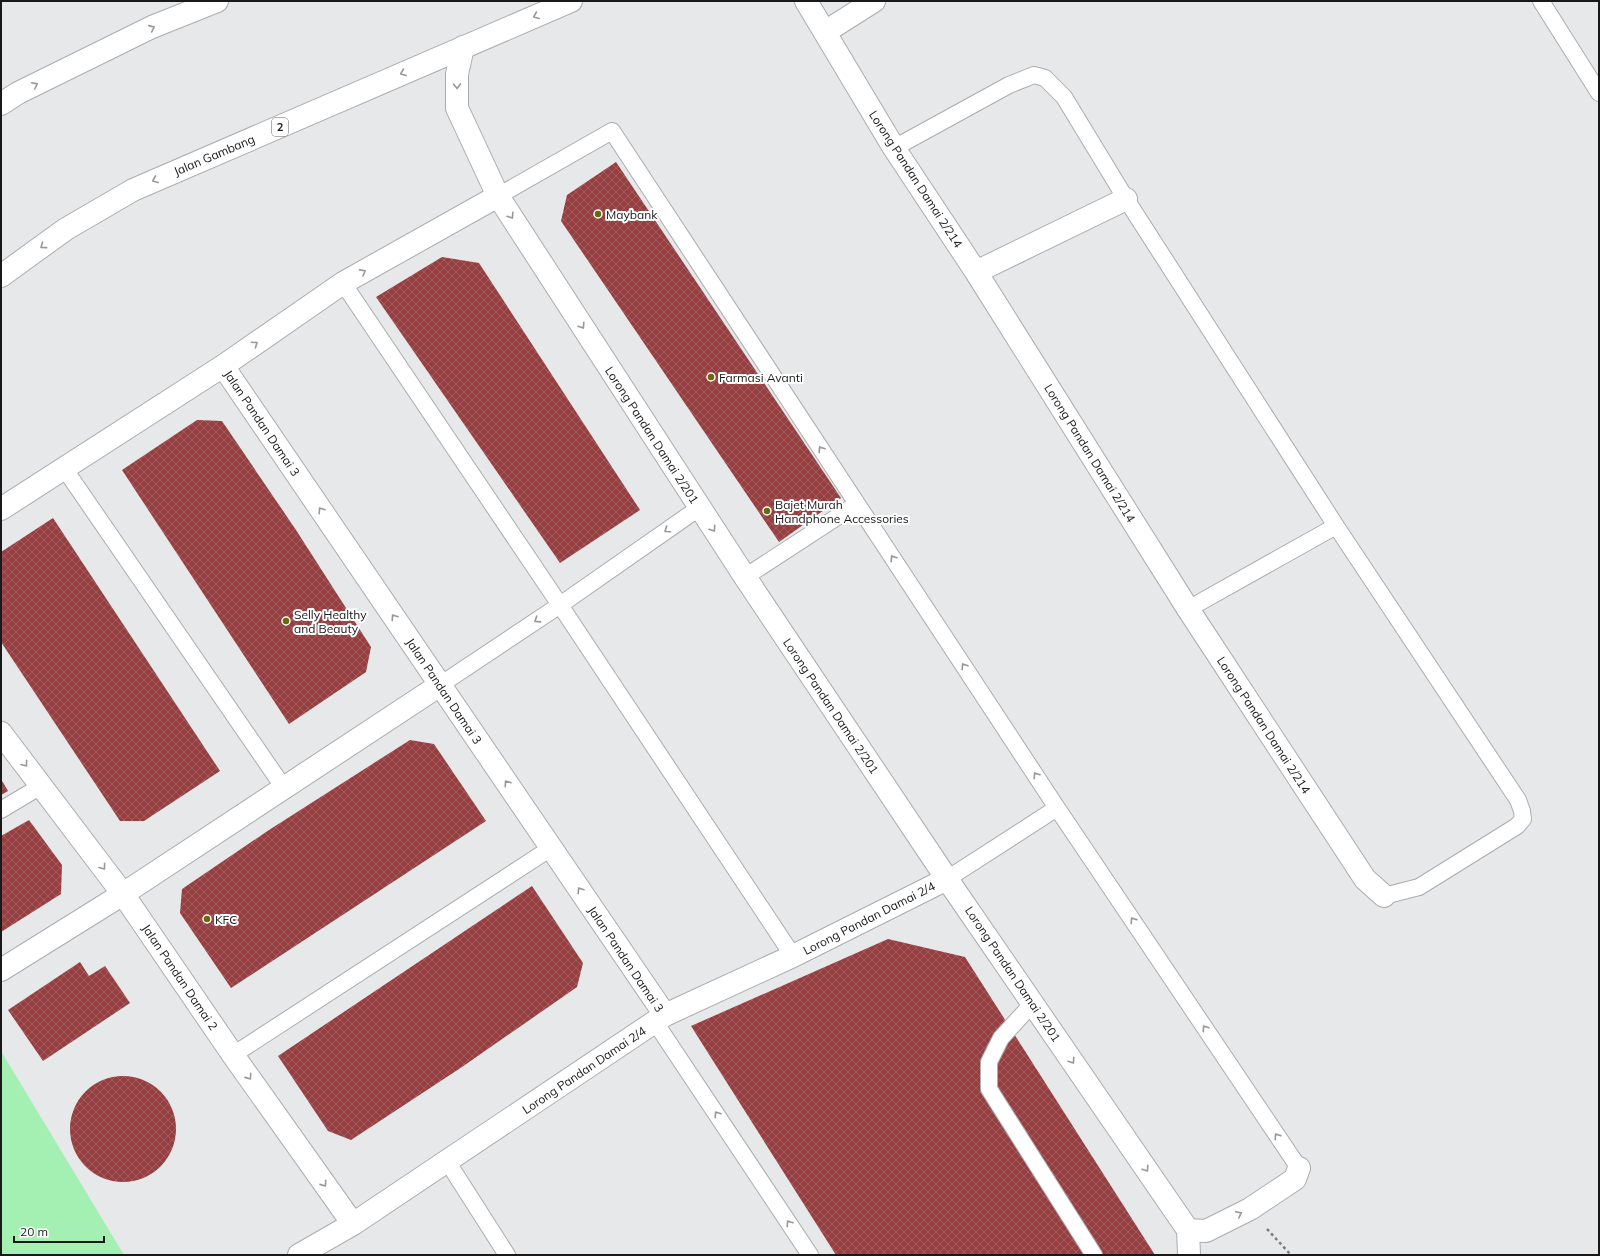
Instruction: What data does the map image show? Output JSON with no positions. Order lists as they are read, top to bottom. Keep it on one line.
{"streets":{"main road":["2","Jalan Gambang","Lorong Pandan Damai 2/214","Jalan Pandan Damai 3","Lorong Pandan Damai 2/201","Lorong Pandan Damai 2/4","Jalan Pandan Damai 2"]},"crossings":[["Jalan Gambang","Lorong Pandan Damai 2/201"],["Jalan Pandan Damai 3","Lorong Pandan Damai 2/4"],["Lorong Pandan Damai 2/201","Lorong Pandan Damai 2/4"],["Lorong Pandan Damai 2/4","Jalan Pandan Damai 2"]],"one_way":["Jalan Pandan Damai 3","Lorong Pandan Damai 2/201","Jalan Pandan Damai 2"],"places":["Maybank","Farmasi Avanti","Bajet Murah Handphone Accessories","Selly Healthy and Beauty","KFC"],"scale_bar":"20 m"}
